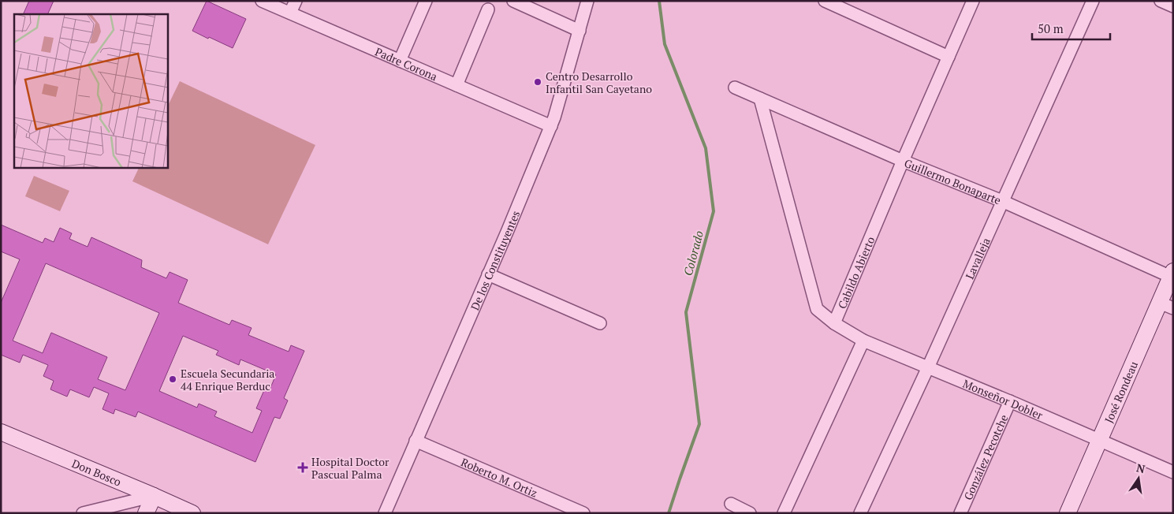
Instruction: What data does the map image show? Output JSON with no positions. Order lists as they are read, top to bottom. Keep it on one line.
{"streets":{"street":["Padre Corona","Guillermo Bonaparte","Lavalleja","De los Constituyentes","Cabildo Abierto","José Rondeau","Monseñor Dobler","González Pecotche","Don Bosco","Roberto M. Ortiz"]},"crossings":[["Padre Corona","De los Constituyentes"],["Guillermo Bonaparte","Lavalleja"],["Guillermo Bonaparte","Cabildo Abierto"],["Guillermo Bonaparte","José Rondeau"],["Lavalleja","Monseñor Dobler"],["De los Constituyentes","Roberto M. Ortiz"],["Cabildo Abierto","Monseñor Dobler"],["José Rondeau","Monseñor Dobler"],["Monseñor Dobler","González Pecotche"]],"water":["Colorado"],"places":{"other":["Centro Desarrollo Infantil San Cayetano","Escuela Secundaria 44 Enrique Berduc"],"health":["Hospital Doctor Pascual Palma"]},"scale_bar":"50 m","north":"top"}
